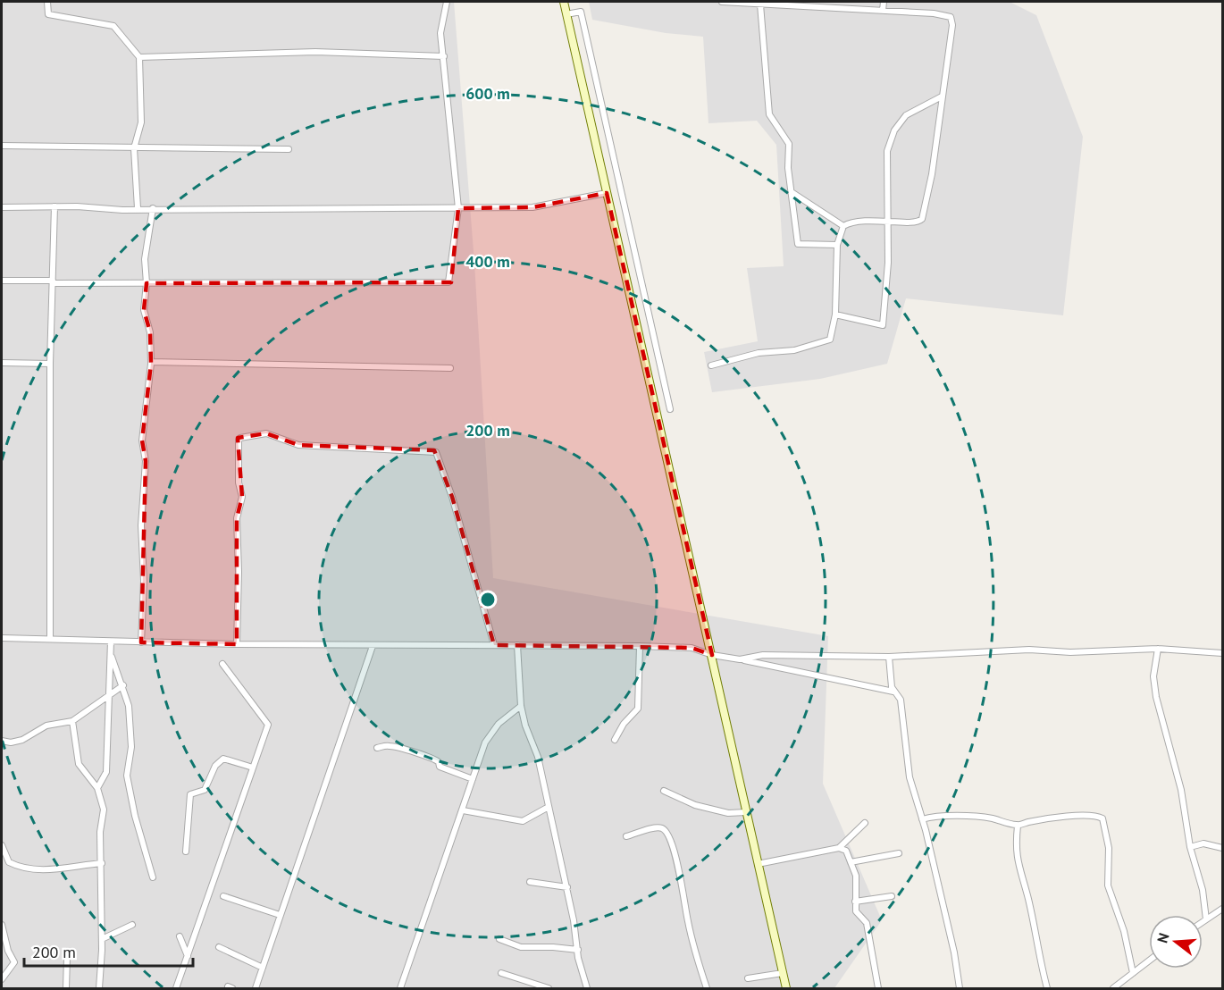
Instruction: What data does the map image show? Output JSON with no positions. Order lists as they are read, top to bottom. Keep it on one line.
{"scale_bar":"200 m","north":"left","rings":["600 m","400 m","200 m"]}
